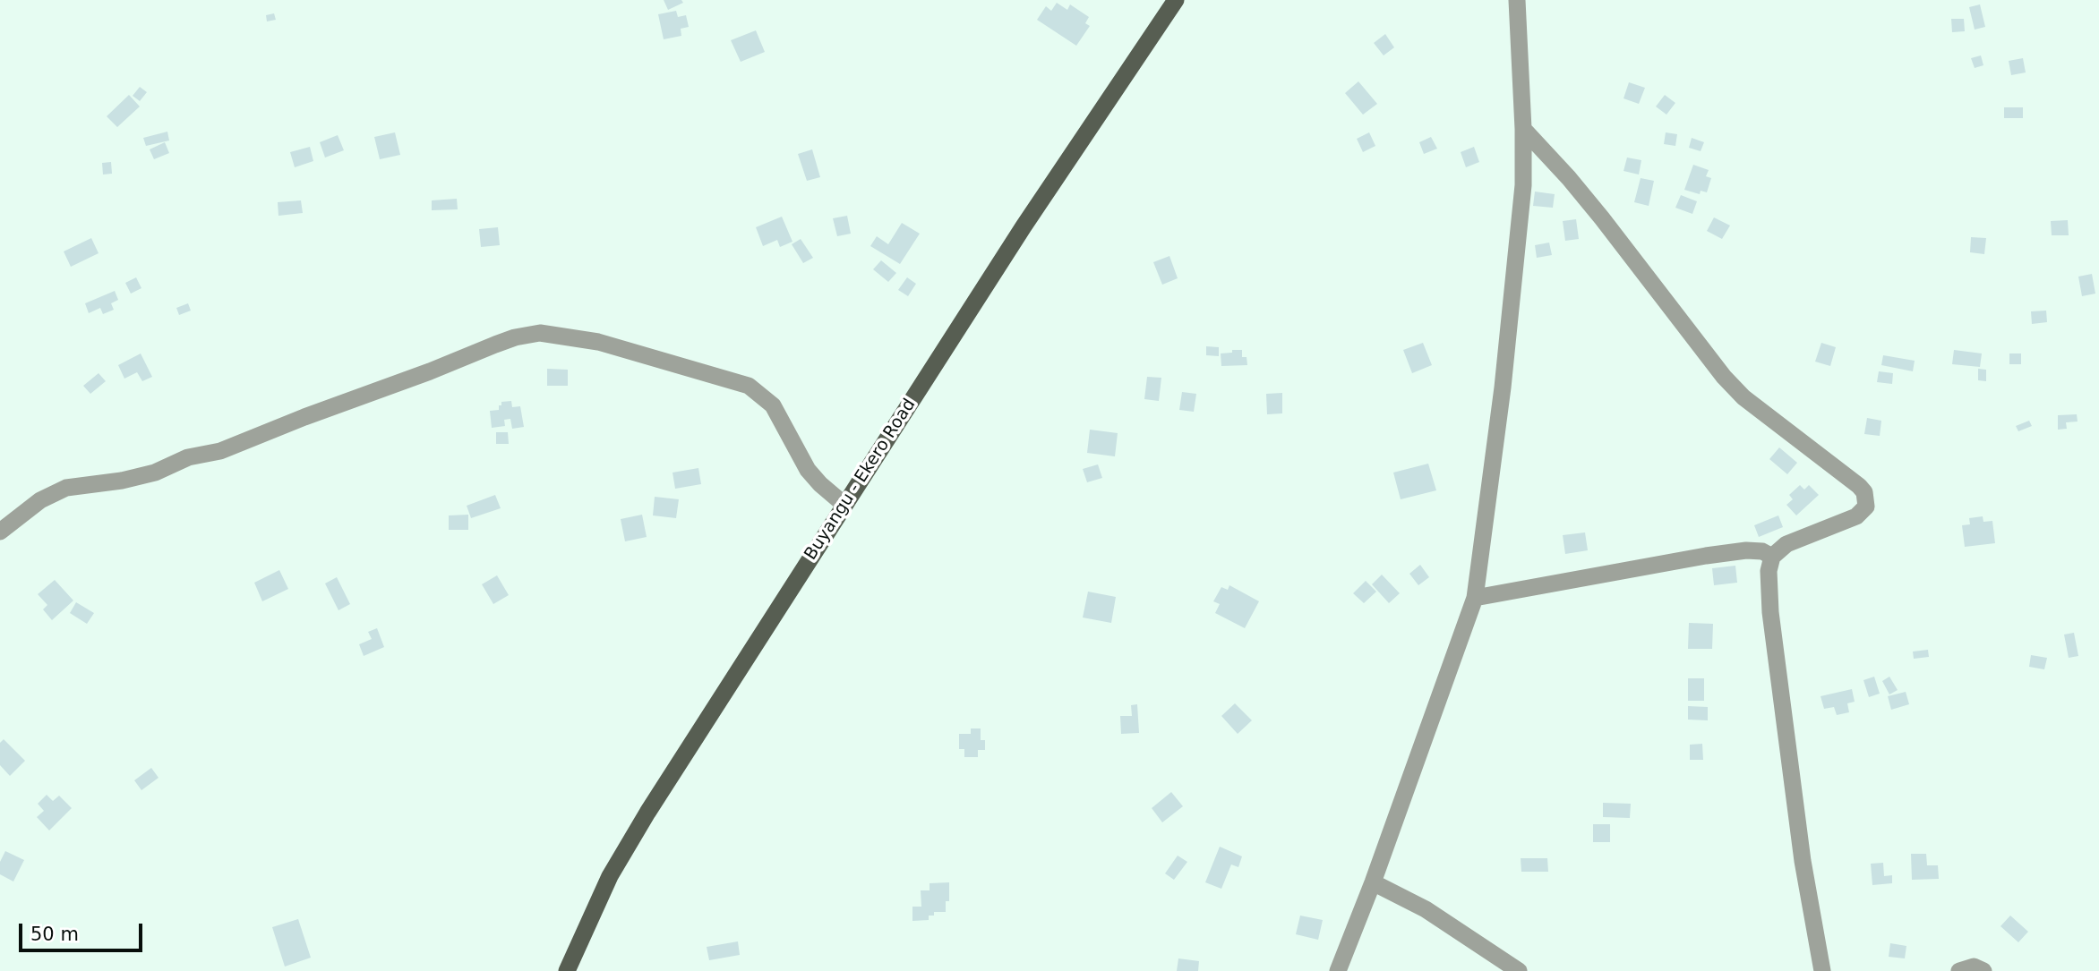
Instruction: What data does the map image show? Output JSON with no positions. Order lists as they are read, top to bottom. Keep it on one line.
{"streets":{"main road":["Buyangu - Ekero Road"]},"scale_bar":"50 m"}
